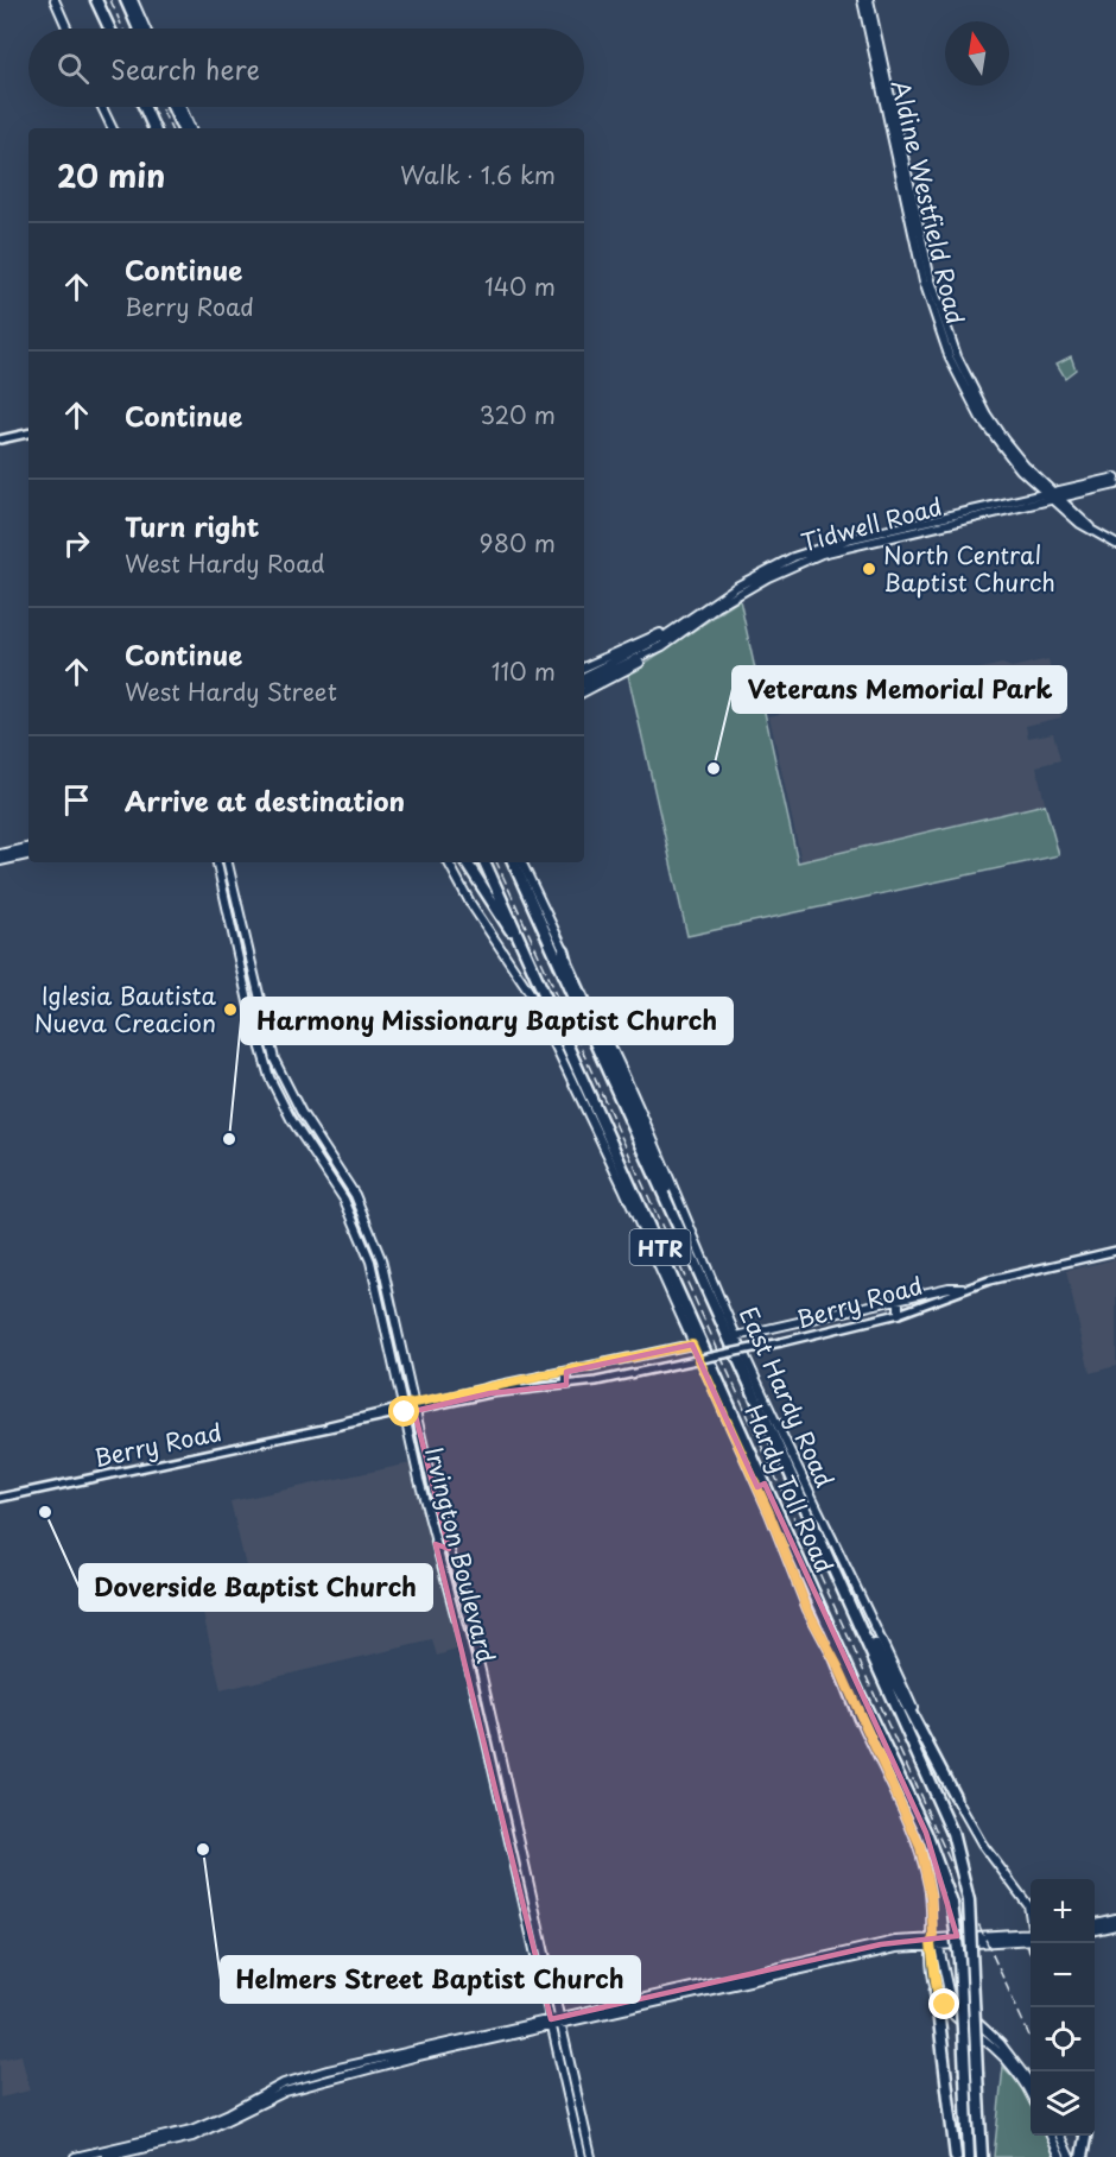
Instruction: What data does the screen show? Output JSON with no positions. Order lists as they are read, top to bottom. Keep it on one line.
{"streets":{"highway":["HTR","Hardy Toll Road"],"main road":["Aldine Westfield Road","Tidwell Road","East Hardy Road","Irvington Boulevard"],"street":["Berry Road"]},"crossings":[["Aldine Westfield Road","Tidwell Road"],["Berry Road","Irvington Boulevard"]],"places":["North Central Baptist Church","Veterans Memorial Park","Iglesia Bautista Nueva Creacion","Harmony Missionary Baptist Church","Doverside Baptist Church","Helmers Street Baptist Church"],"north":"top","page":{"search":"Search here","heading":["20 min","Walk · 1.6 km"],"list":[["Continue","Berry Road","140 m"],["Continue","320 m"],["Turn right","West Hardy Road","980 m"],["Continue","West Hardy Street","110 m"],"Arrive at destination"],"map_buttons":["+","−"]}}
